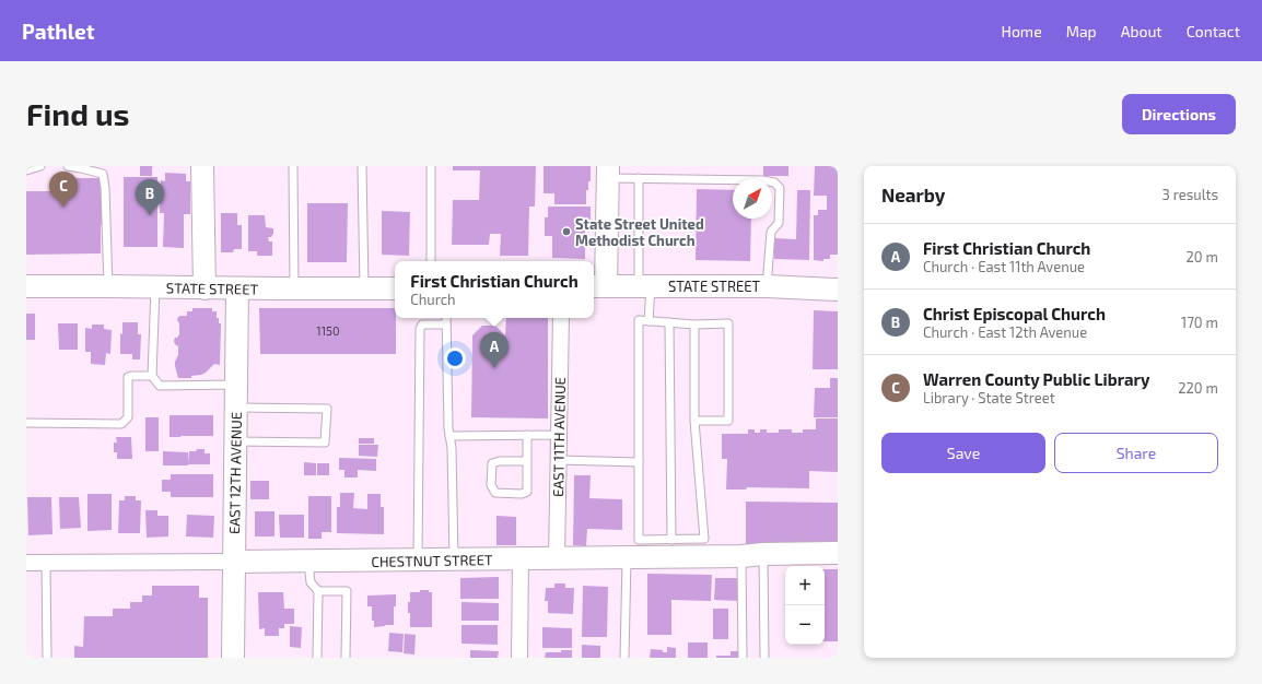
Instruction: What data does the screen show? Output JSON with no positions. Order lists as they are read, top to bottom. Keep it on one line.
{"streets":{"street":["STATE STREET","EAST 11TH AVENUE","EAST 12TH AVENUE","CHESTNUT STREET"]},"crossings":[["STATE STREET","EAST 12TH AVENUE"],["EAST 11TH AVENUE","CHESTNUT STREET"],["EAST 12TH AVENUE","CHESTNUT STREET"]],"places":["State Street United Methodist Church"],"house_numbers":["1150"],"north":"top right","page":{"header":"Pathlet","nav":["Home","Map","About","Contact"],"buttons":["Directions",["Save","Share"]],"title":"Find us","heading":["Nearby","3 results"],"pins":["C","B","A"],"list":[{"mark":"A","name":"First Christian Church","note":"Church · East 11th Avenue","value":"20 m"},{"mark":"B","name":"Christ Episcopal Church","note":"Church · East 12th Avenue","value":"170 m"},{"mark":"C","name":"Warren County Public Library","note":"Library · State Street","value":"220 m"}],"popup":["First Christian Church","Church"],"map_buttons":["+","−"]}}
